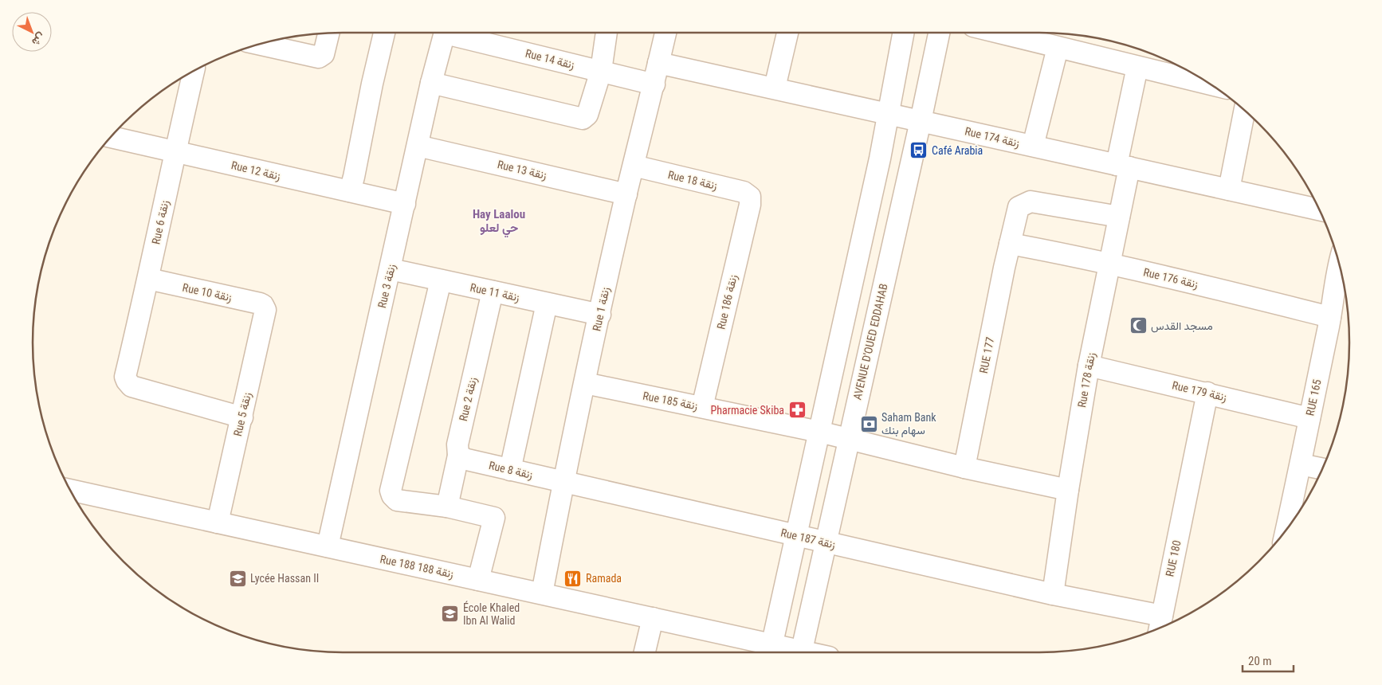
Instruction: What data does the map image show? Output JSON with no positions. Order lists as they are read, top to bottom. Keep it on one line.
{"streets":{"street":["Rue 14 زنقة","Rue 174 زنقة","Rue 13 زنقة","Rue 12 زنقة","Rue 18 زنقة","Rue 6 زنقة","Rue 176 زنقة","Rue 3 زنقة","Rue 10 زنقة","Rue 11 زنقة","Rue 186 زنقة","Rue 1 زنقة","AVENUE D'OUED EDDAHAB","RUE 177","Rue 178 زنقة","Rue 179 زنقة","RUE 165","Rue 2 زنقة","Rue 185 زنقة","Rue 5 زنقة","Rue 8 زنقة","Rue 187 زنقة","RUE 180","Rue 188 زنقة 188"]},"crossings":[["Rue 14 زنقة","Rue 1 زنقة"],["Rue 174 زنقة","Rue 1 زنقة"],["Rue 174 زنقة","AVENUE D'OUED EDDAHAB"],["Rue 174 زنقة","Rue 178 زنقة"],["Rue 13 زنقة","Rue 3 زنقة"],["Rue 13 زنقة","Rue 1 زنقة"],["Rue 12 زنقة","Rue 6 زنقة"],["Rue 12 زنقة","Rue 3 زنقة"],["Rue 18 زنقة","Rue 186 زنقة"],["Rue 18 زنقة","Rue 1 زنقة"],["Rue 6 زنقة","Rue 10 زنقة"],["Rue 6 زنقة","Rue 5 زنقة"],["Rue 176 زنقة","RUE 177"],["Rue 176 زنقة","Rue 178 زنقة"],["Rue 176 زنقة","RUE 165"],["Rue 3 زنقة","Rue 11 زنقة"],["Rue 3 زنقة","Rue 188 زنقة 188"],["Rue 10 زنقة","Rue 5 زنقة"],["Rue 11 زنقة","Rue 1 زنقة"],["Rue 11 زنقة","Rue 2 زنقة"],["Rue 186 زنقة","Rue 185 زنقة"],["Rue 1 زنقة","Rue 185 زنقة"],["Rue 1 زنقة","Rue 8 زنقة"],["Rue 1 زنقة","Rue 187 زنقة"],["Rue 1 زنقة","Rue 188 زنقة 188"],["AVENUE D'OUED EDDAHAB","Rue 185 زنقة"],["AVENUE D'OUED EDDAHAB","Rue 187 زنقة"],["RUE 177","Rue 178 زنقة"],["RUE 177","Rue 185 زنقة"],["Rue 178 زنقة","Rue 179 زنقة"],["Rue 178 زنقة","Rue 185 زنقة"],["Rue 178 زنقة","Rue 187 زنقة"],["Rue 179 زنقة","RUE 165"],["Rue 179 زنقة","RUE 180"],["Rue 2 زنقة","Rue 8 زنقة"],["Rue 5 زنقة","Rue 188 زنقة 188"],["Rue 8 زنقة","Rue 187 زنقة"]],"districts":["Hay Laalou حي لعلو"],"places":{"bus stop":["Café Arabia"],"mosque":["مسجد القدس"],"pharmacy":["Pharmacie Skiba"],"bank":["Saham Bank سهام بنك"],"school or university":["Lycée Hassan II","École Khaled Ibn Al Walid"],"restaurant":["Ramada"]},"scale_bar":"20 m","north":"bottom right"}
